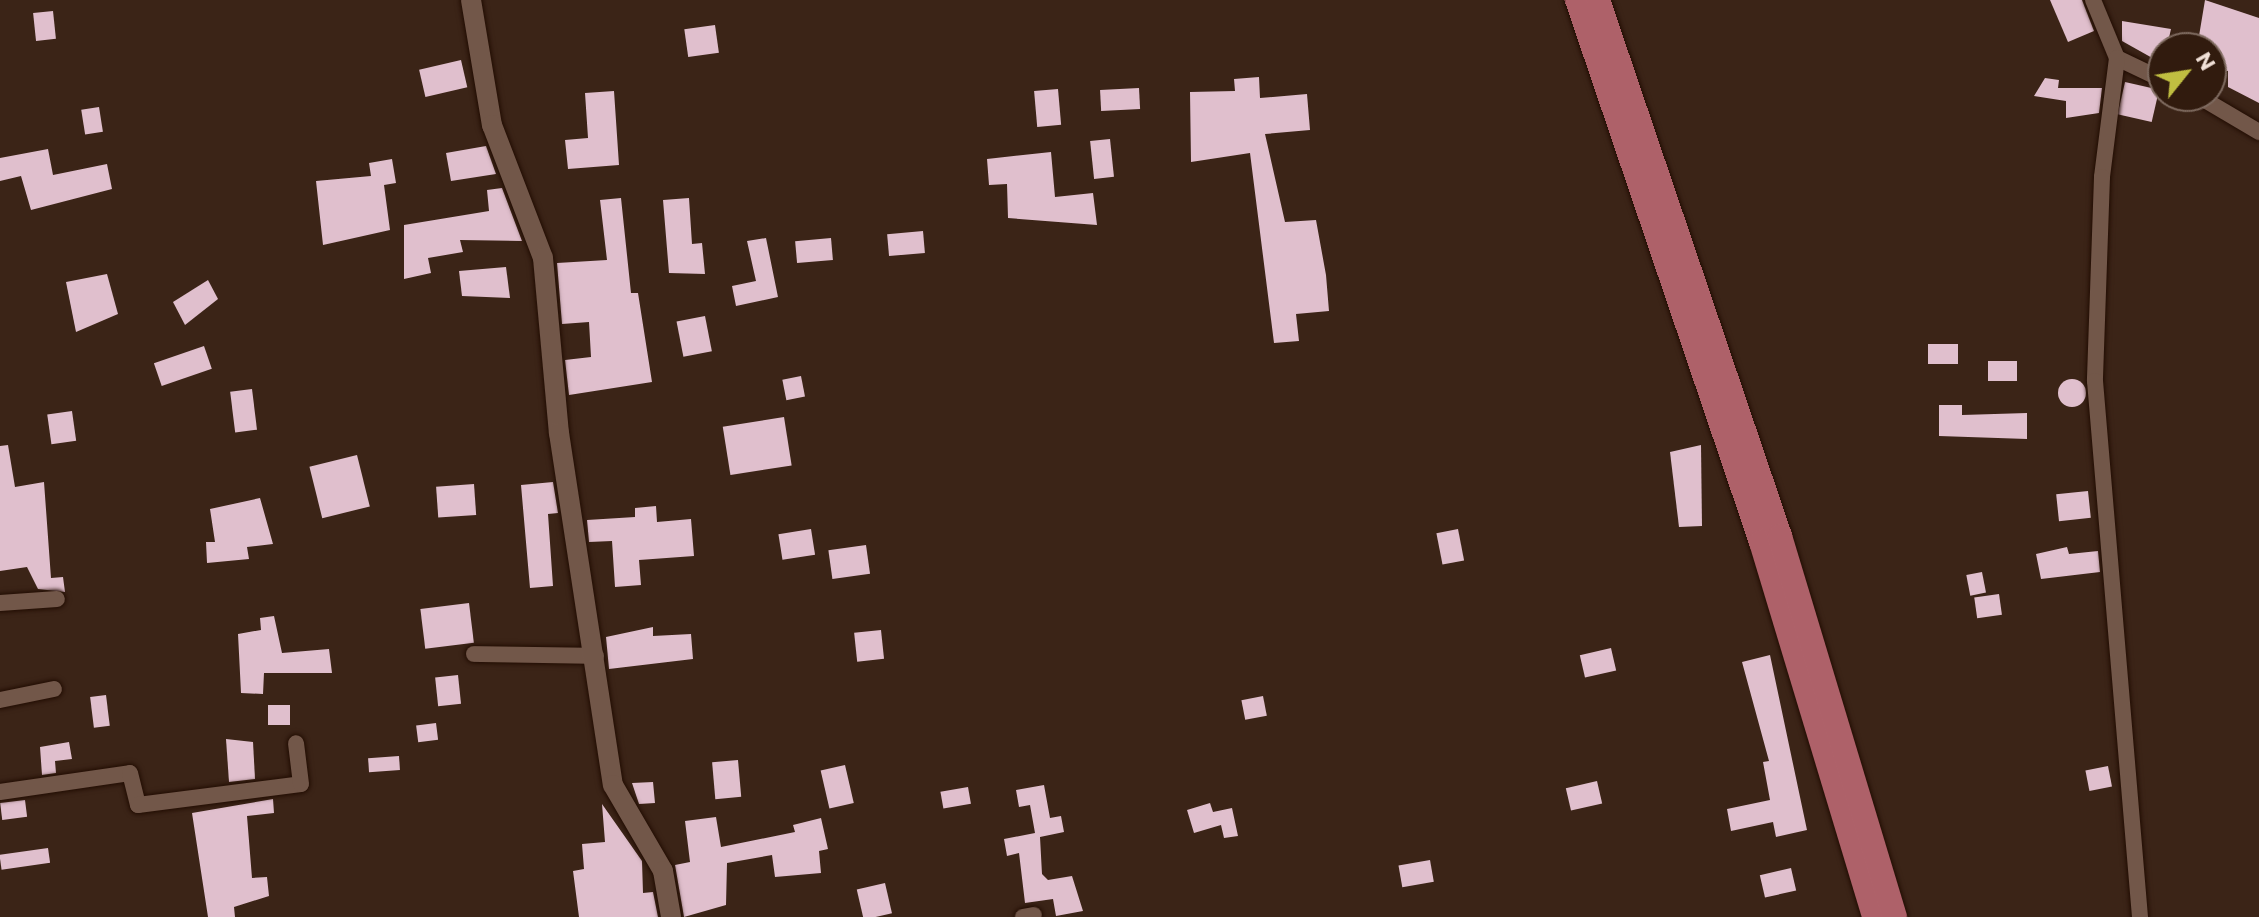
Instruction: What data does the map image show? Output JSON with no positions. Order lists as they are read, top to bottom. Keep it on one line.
{"north":"top right"}
